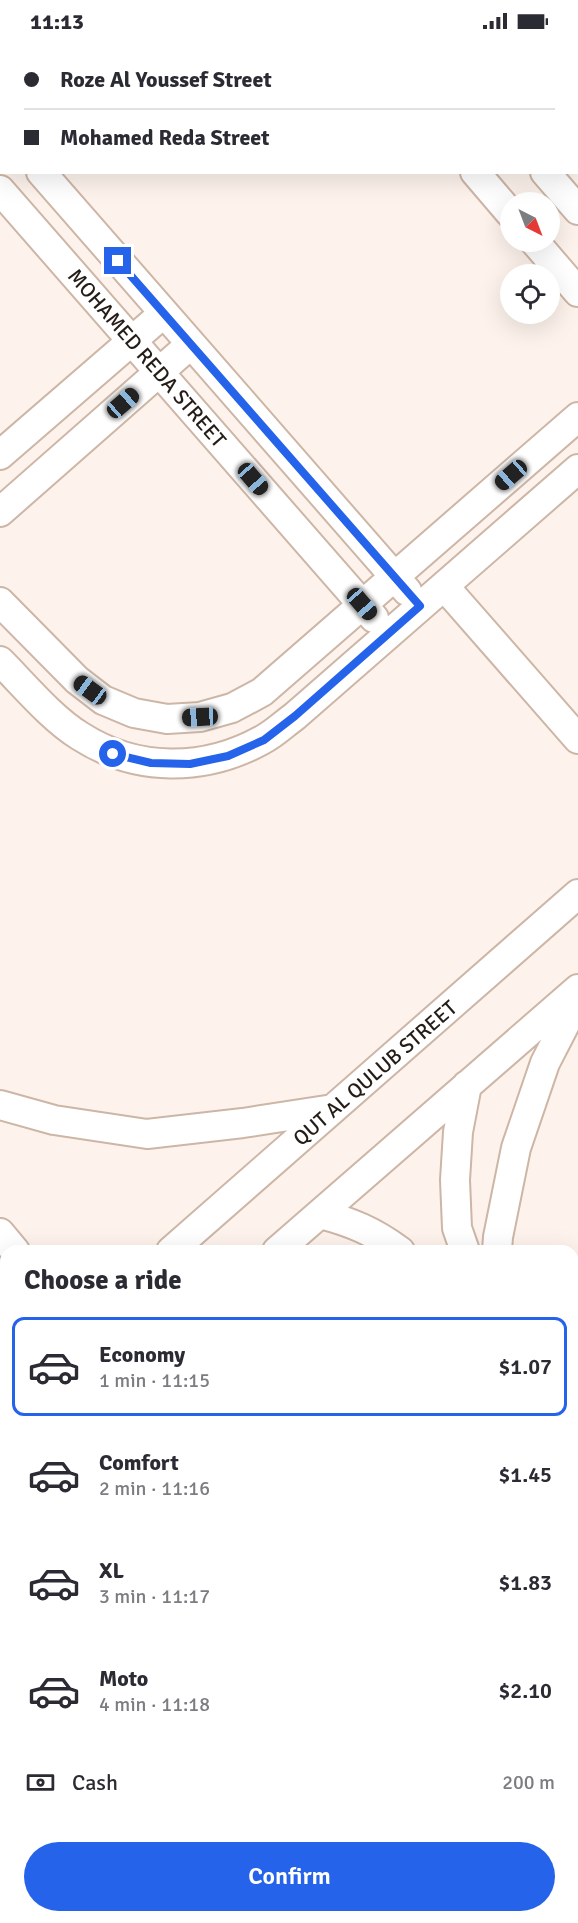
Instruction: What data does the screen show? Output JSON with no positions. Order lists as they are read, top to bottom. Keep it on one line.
{"streets":{"street":["MOHAMED REDA STREET","QUT AL QULUB STREET"]},"north":"bottom right","page":{"status":"11:13","banner":["Roze Al Youssef Street","Mohamed Reda Street"],"heading":"Choose a ride","list":[{"name":"Economy","note":"1 min · 11:15","value":"$1.07"},{"name":"Comfort","note":"2 min · 11:16","value":"$1.45"},{"name":"XL","note":"3 min · 11:17","value":"$1.83"},{"name":"Moto","note":"4 min · 11:18","value":"$2.10"}],"pay":["Cash","200 m"],"buttons":"Confirm"}}
